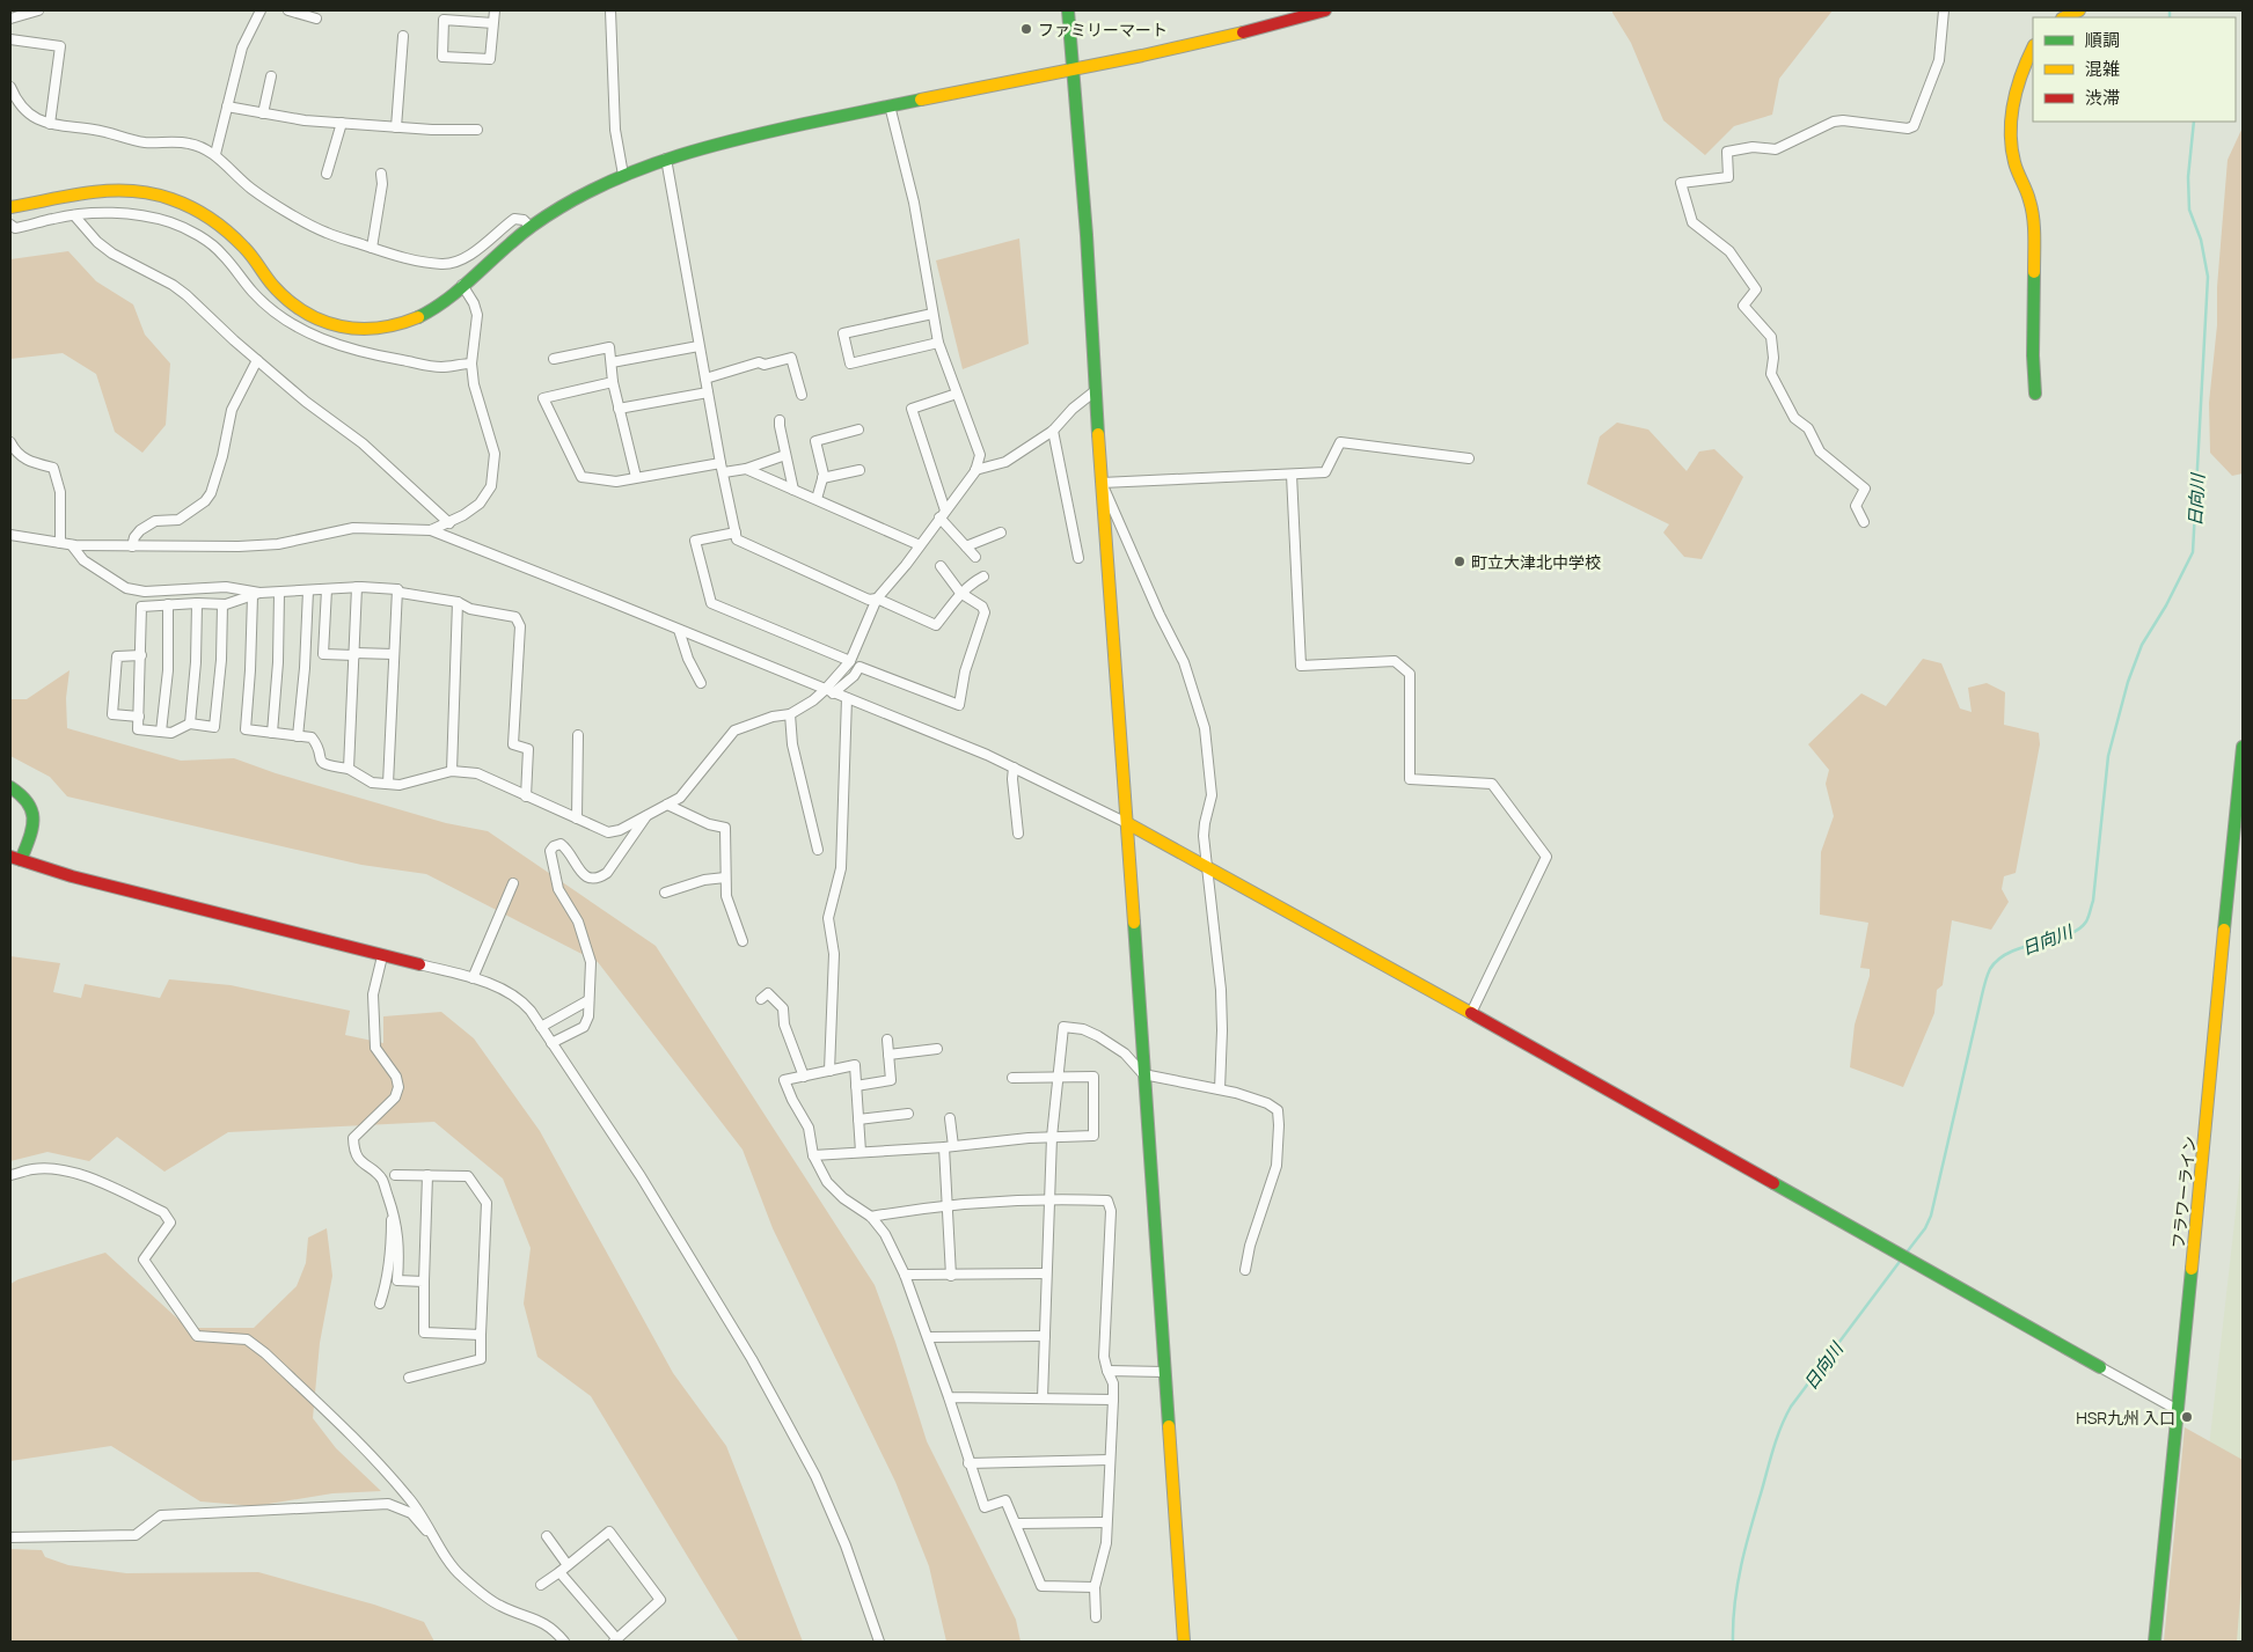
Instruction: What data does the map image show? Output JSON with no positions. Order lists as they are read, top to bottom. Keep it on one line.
{"streets":{"street":["フラワーライン"]},"water":["日向川"],"places":["ファミリーマート","町立大津北中学校","HSR九州 入口"],"legend":["順調","混雑","渋滞"]}
